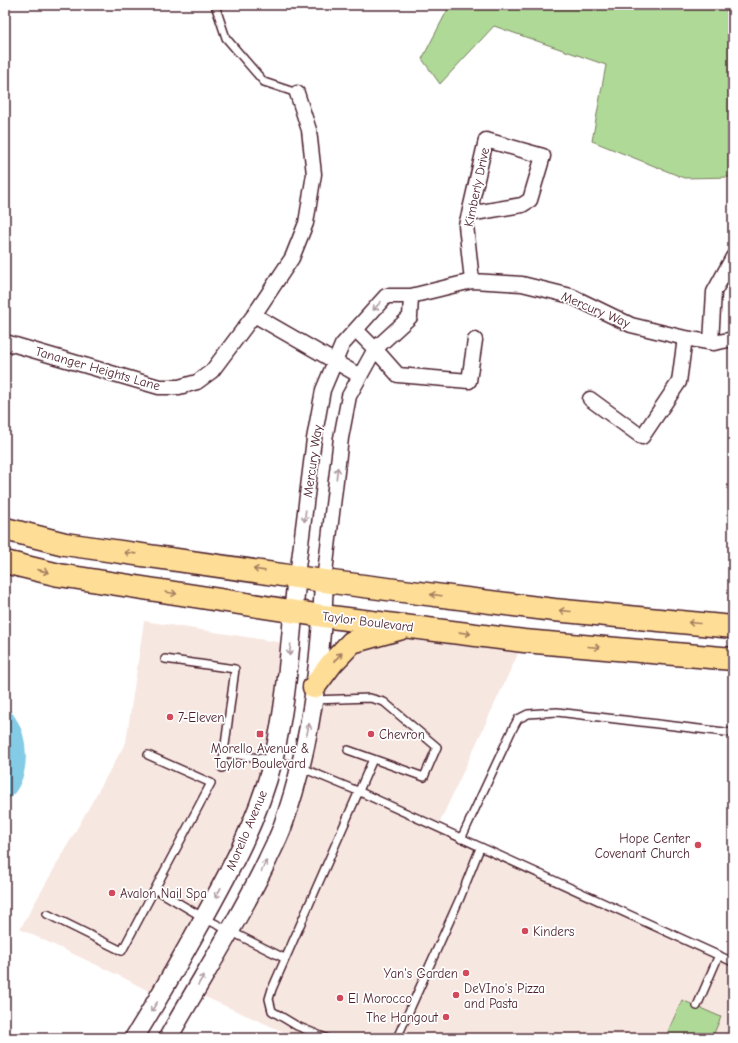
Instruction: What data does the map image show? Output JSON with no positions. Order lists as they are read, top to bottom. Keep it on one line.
{"streets":{"main road":["Taylor Boulevard"],"street":["Kimberly Drive","Mercury Way","Tananger Heights Lane","Morello Avenue"]},"crossings":[["Kimberly Drive","Mercury Way"],["Mercury Way","Morello Avenue"],["Taylor Boulevard","Morello Avenue"]],"places":{"other":["7-Eleven","Chevron","Hope Center Covenant Church","Avalon Nail Spa","Kinders","Yan's Garden","DeVIno's Pizza and Pasta","El Morocco","The Hangout"],"transit":["Morello Avenue & Taylor Boulevard"]}}
